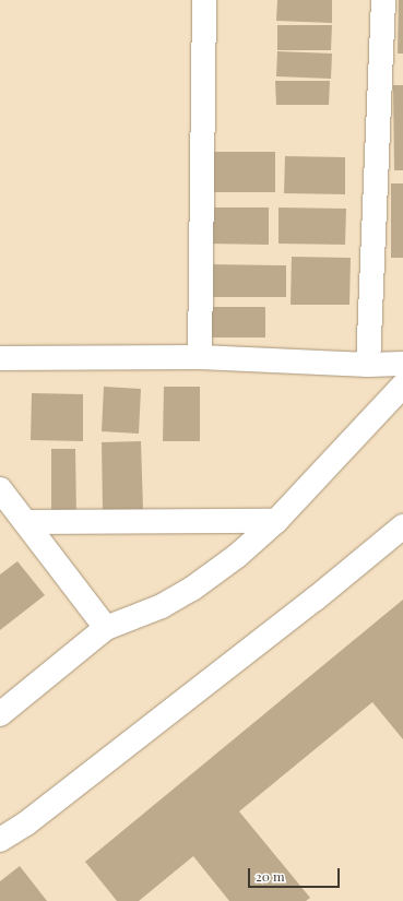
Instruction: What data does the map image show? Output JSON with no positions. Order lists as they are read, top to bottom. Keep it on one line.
{"scale_bar":"20 m"}
